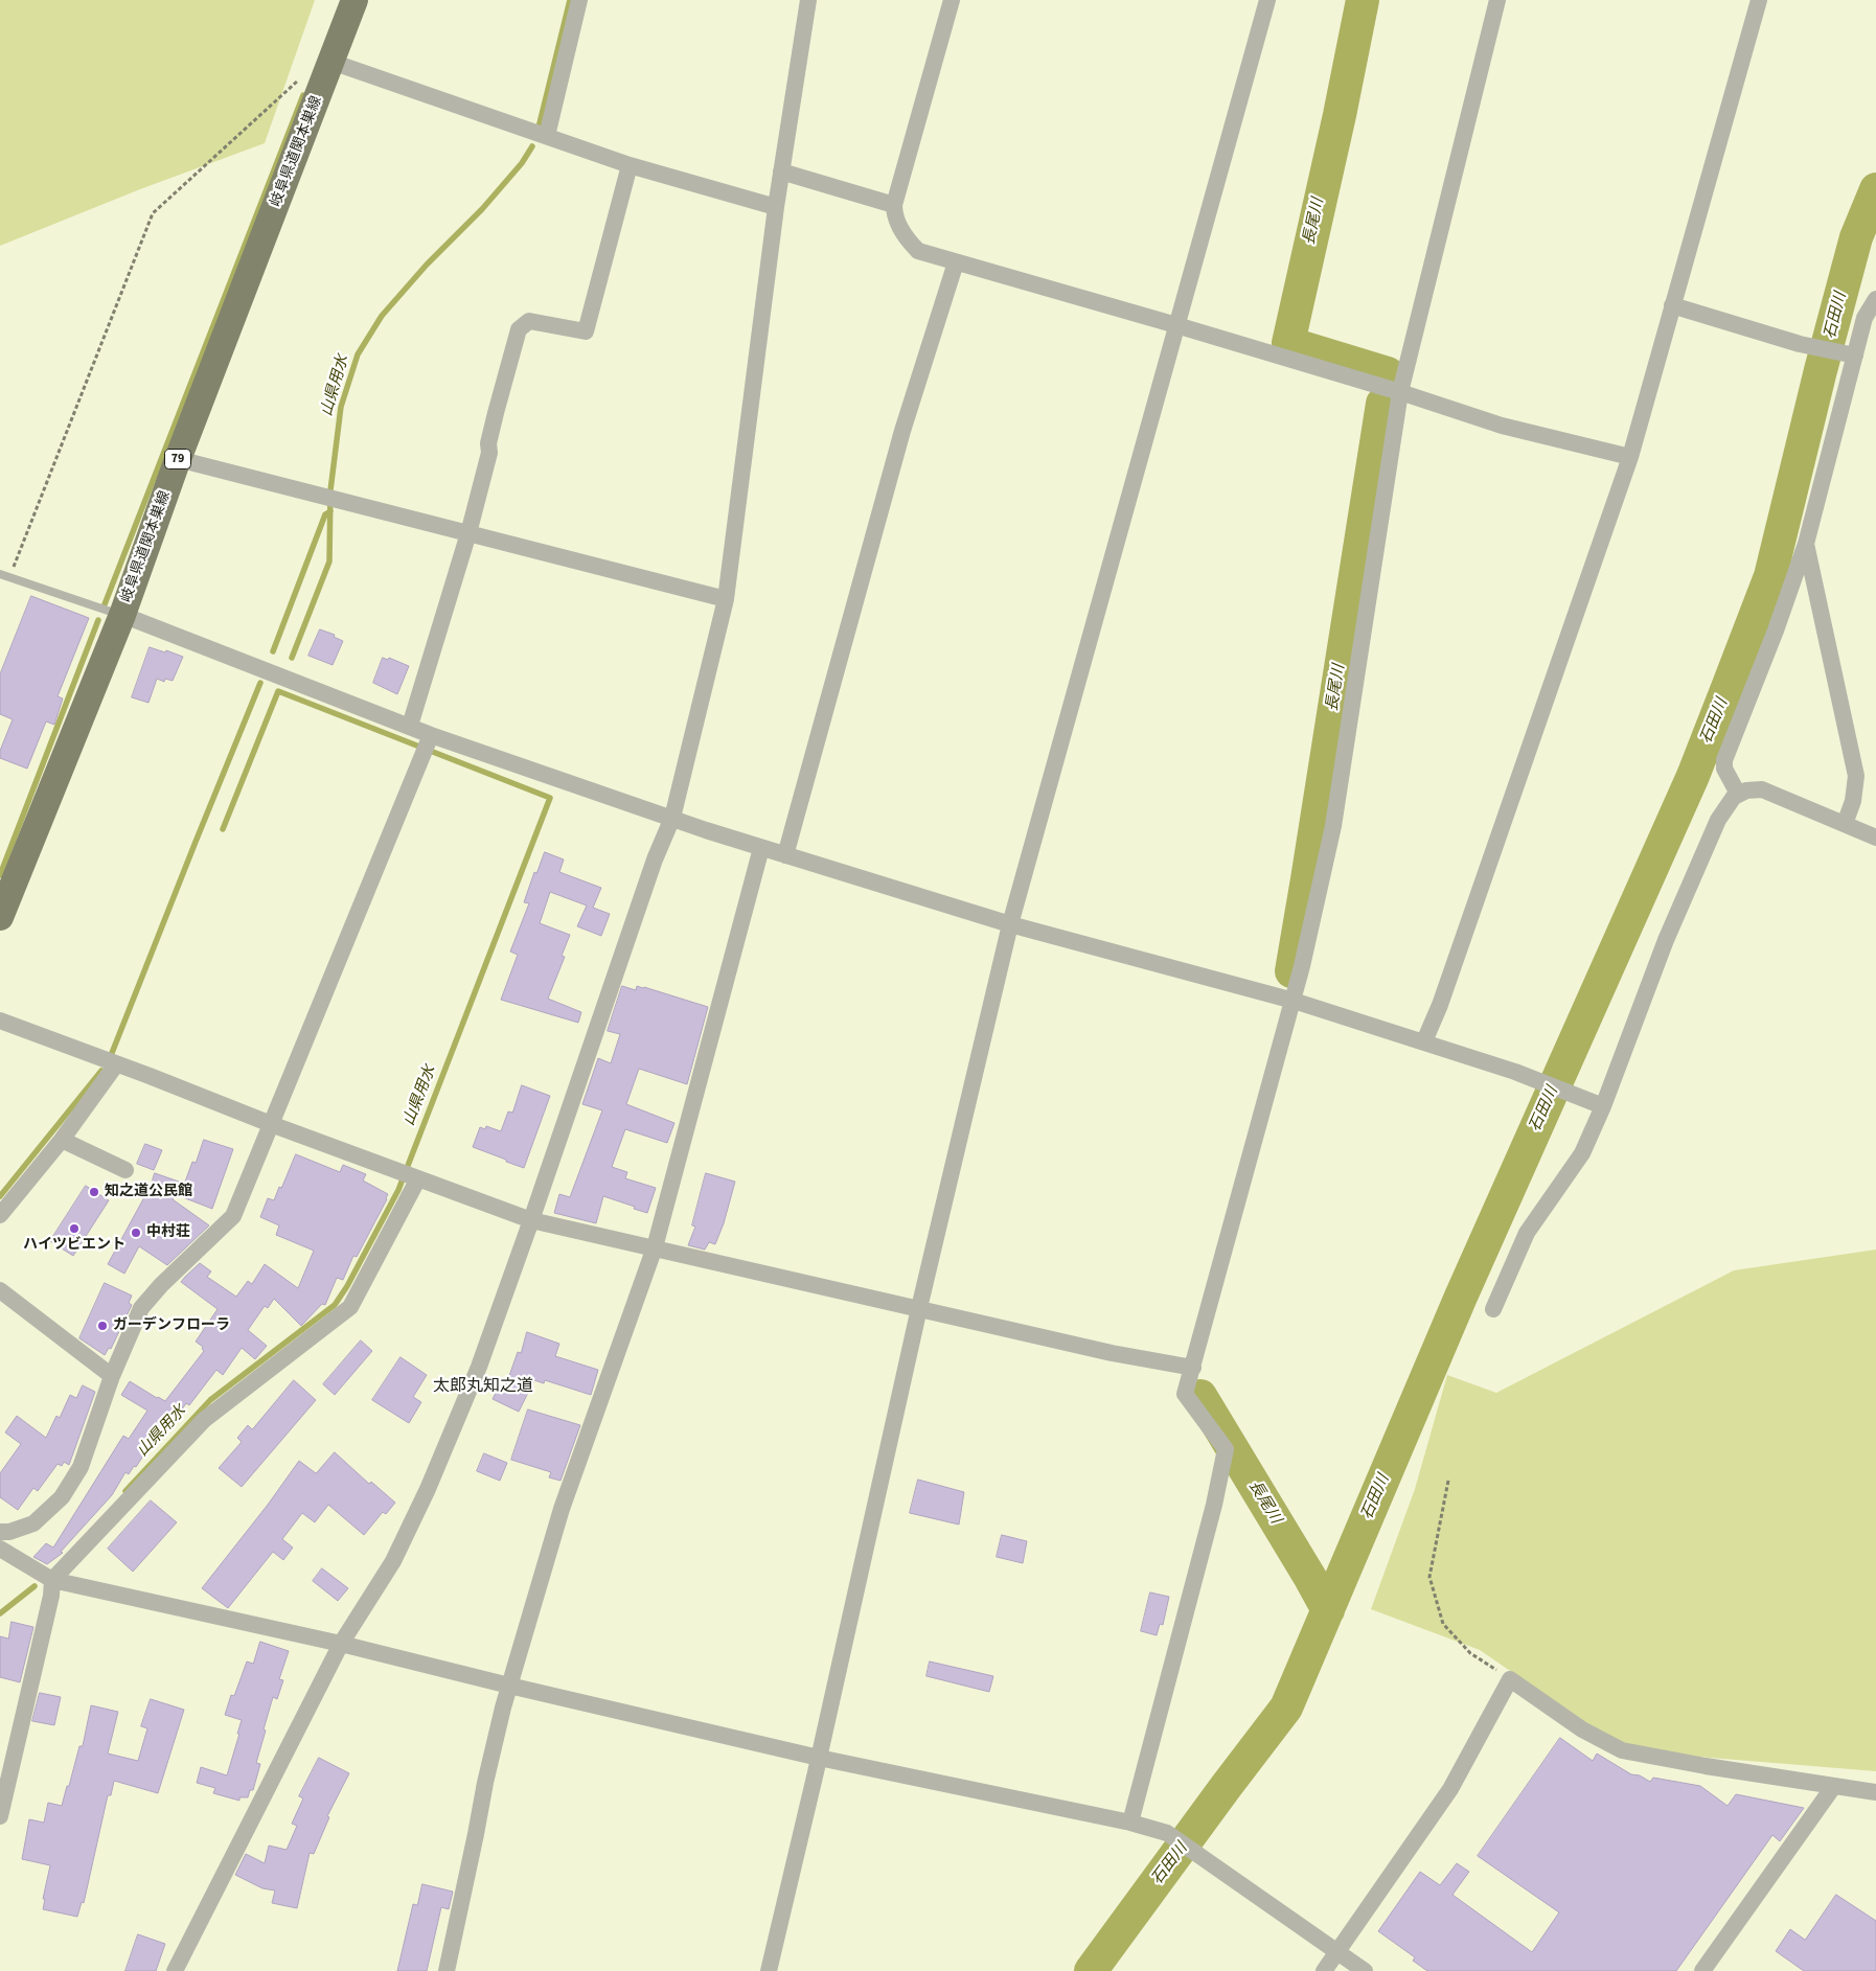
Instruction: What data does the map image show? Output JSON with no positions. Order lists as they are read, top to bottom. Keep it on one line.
{"streets":{"main road":["岐阜県道関本巣線","79"]},"districts":["太郎丸知之道"],"water":["長尾川","石田川","山県用水"],"places":["知之道公民館","ハイツビエント","中村荘","ガーデンフローラ"]}
